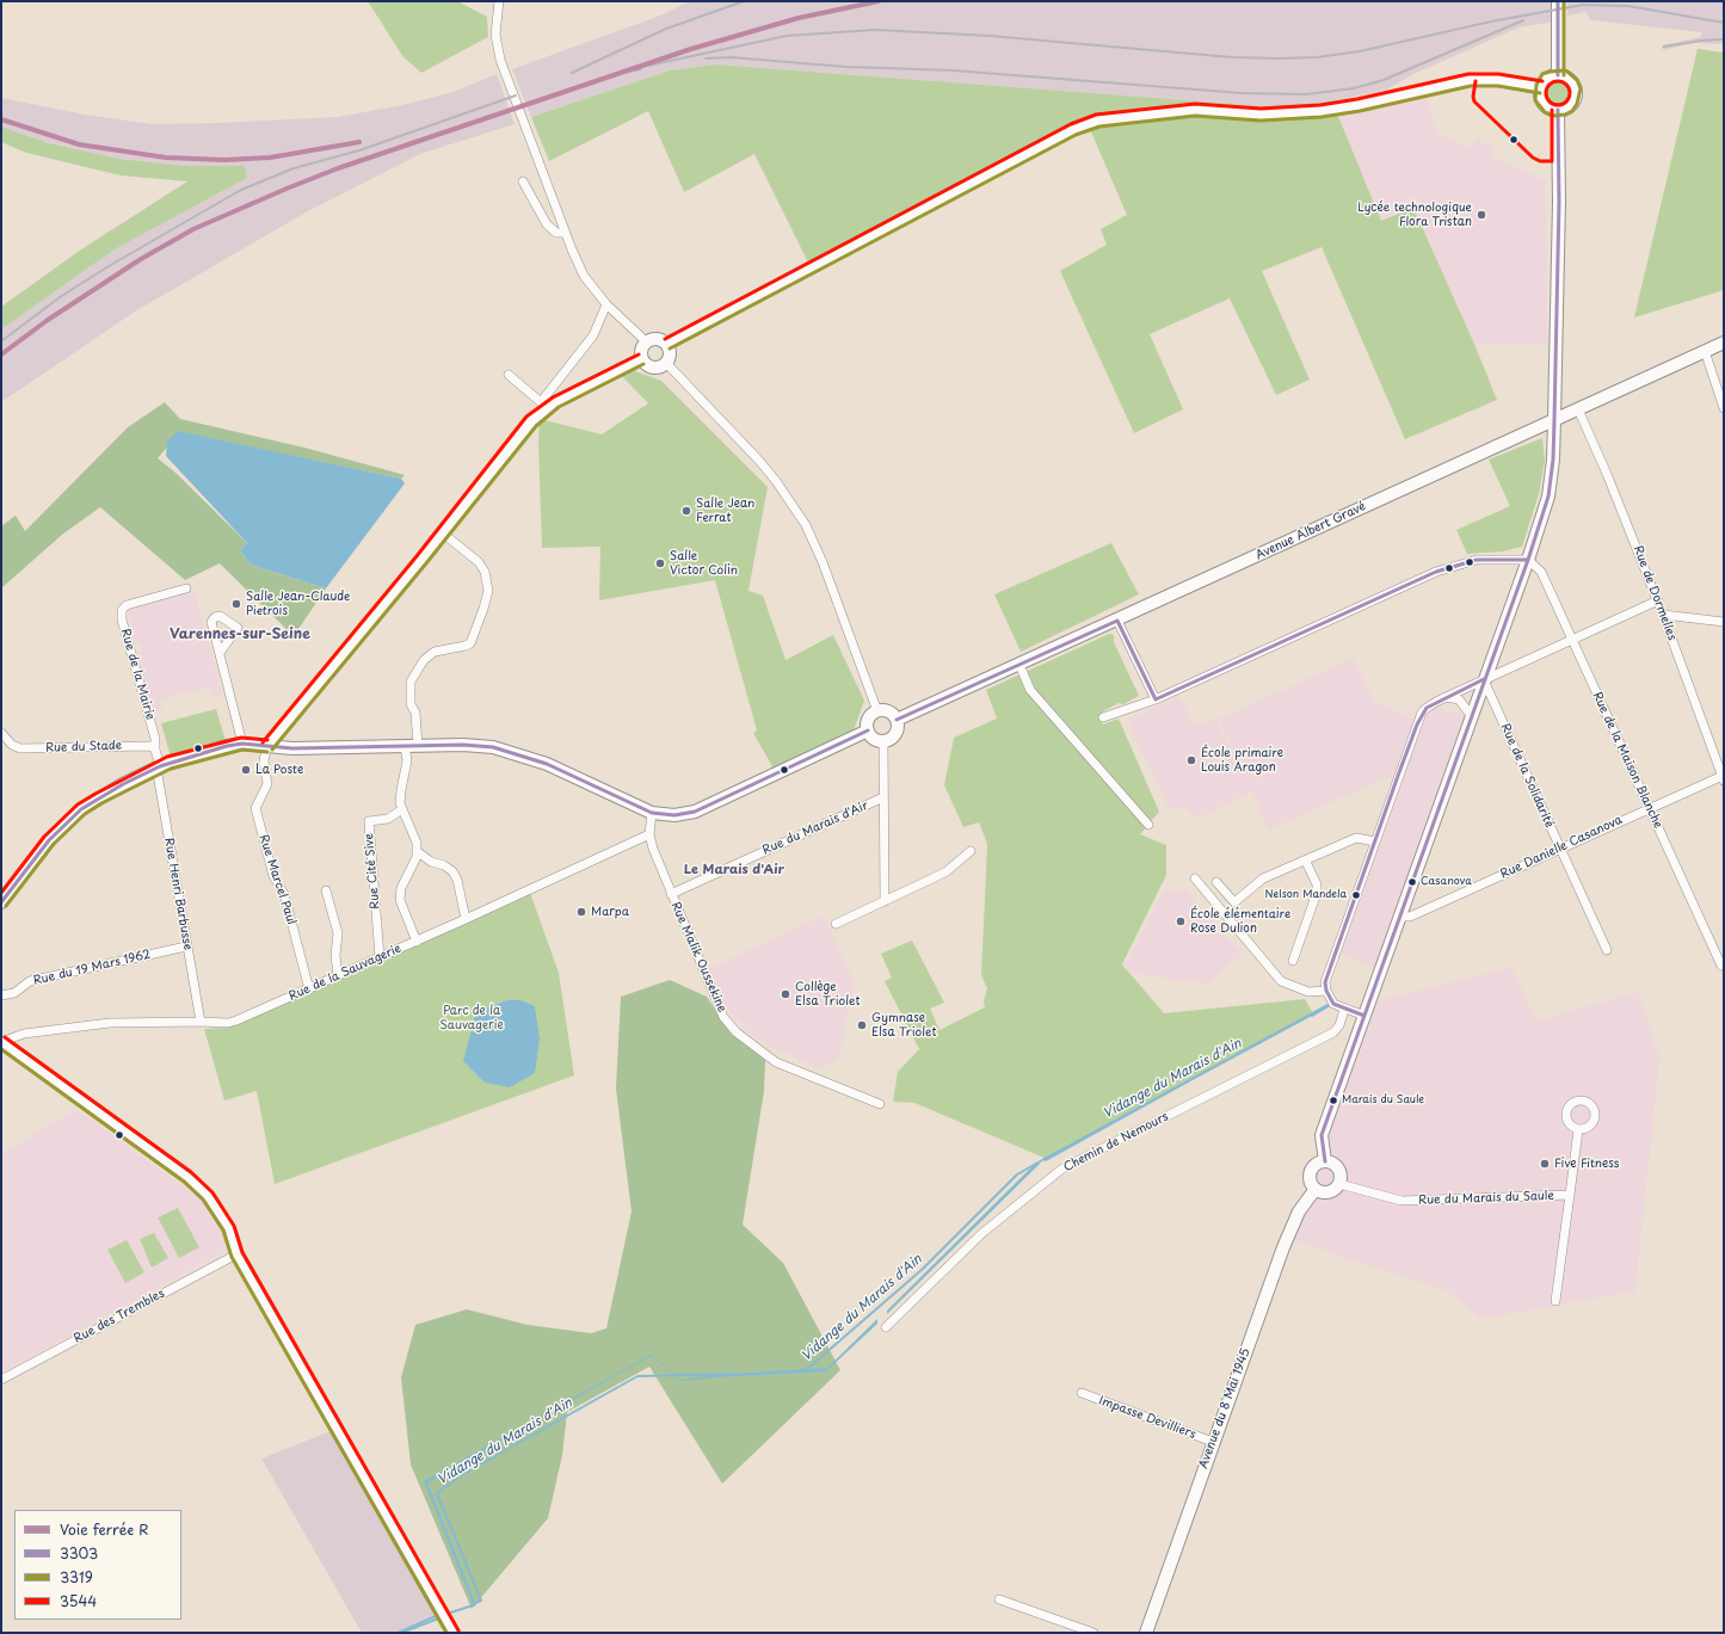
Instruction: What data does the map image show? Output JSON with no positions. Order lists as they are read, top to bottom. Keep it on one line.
{"streets":{"main road":["Avenue Albert Gravé","Avenue du 8 Mai 1945"],"street":["Rue de Dormelles","Rue de la Mairie","Rue du Stade","Rue de la Maison Blanche","Rue de la Solidarité","Rue du Marais d'Air","Rue Danielle Casanova","Rue Cité Sive","Rue Marcel Paul","Rue Henri Barbusse","Rue Malik Oussekine","Rue du 19 Mars 1962","Rue de la Sauvagerie","Chemin de Nemours","Rue du Marais du Saule","Rue des Trembles","Impasse Devilliers"]},"crossings":[["Avenue Albert Gravé","Rue de Dormelles"],["Rue de Dormelles","Rue Danielle Casanova"],["Rue de la Mairie","Rue du Stade"],["Rue de la Maison Blanche","Rue Danielle Casanova"],["Rue de la Solidarité","Rue Danielle Casanova"],["Rue du Marais d'Air","Rue Malik Oussekine"],["Rue Cité Sive","Rue de la Sauvagerie"],["Rue Marcel Paul","Rue de la Sauvagerie"],["Rue Henri Barbusse","Rue du 19 Mars 1962"],["Rue Henri Barbusse","Rue de la Sauvagerie"],["Rue Malik Oussekine","Rue de la Sauvagerie"],["Rue du Marais du Saule","Avenue du 8 Mai 1945"],["Avenue du 8 Mai 1945","Impasse Devilliers"]],"districts":["Varennes-sur-Seine","Le Marais d'Air"],"water":["Vidange du Marais d'Ain"],"parks":["Parc de la Sauvagerie"],"places":["Lycée technologique Flora Tristan","Salle Jean Ferrat","Salle Victor Colin","Salle Jean-Claude Pietrois","École primaire Louis Aragon","La Poste","Casanova","Nelson Mandela","Marpa","École élémentaire Rose Dulion","Collège Elsa Triolet","Gymnase Elsa Triolet","Marais du Saule","Five Fitness"],"lines":["rail line R","transit line 3303","transit line 3319","transit line 3544"],"legend":["Voie ferrée R","3303","3319","3544"]}
